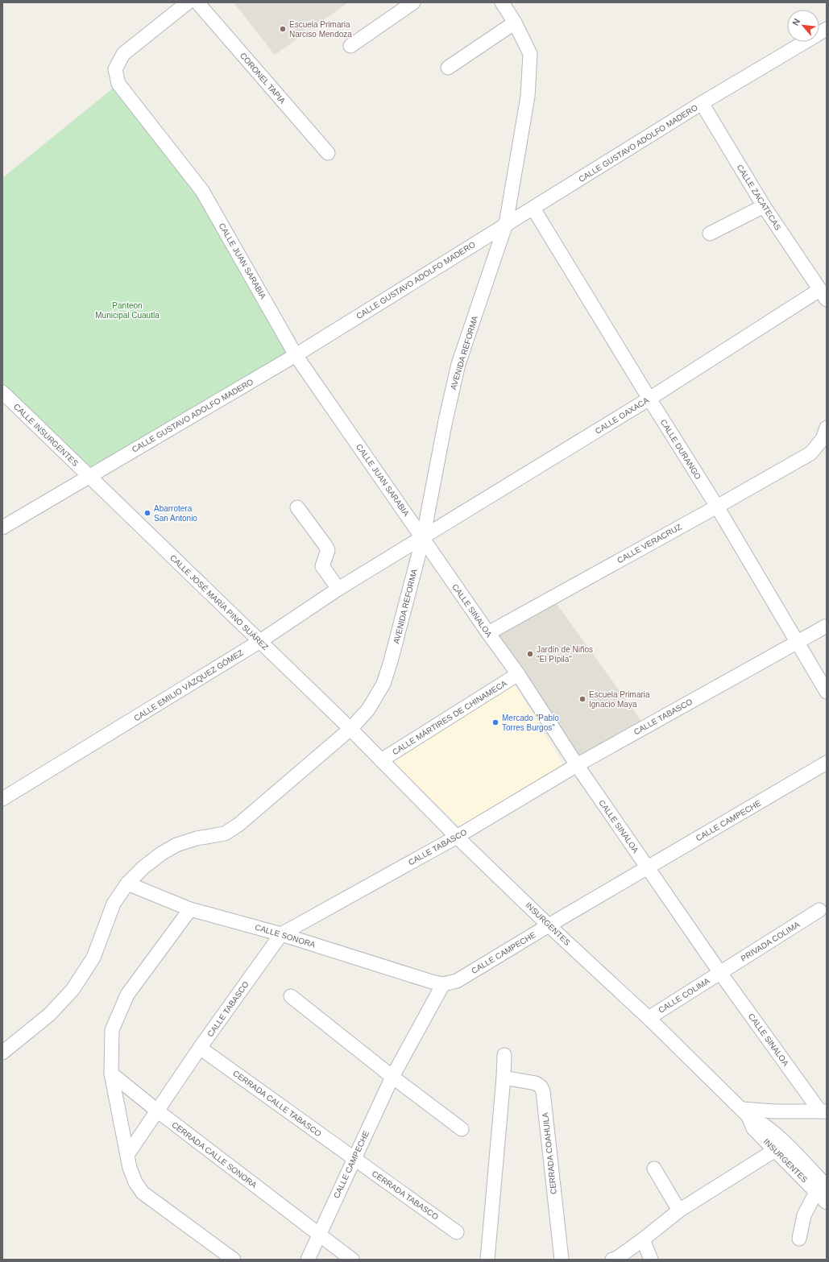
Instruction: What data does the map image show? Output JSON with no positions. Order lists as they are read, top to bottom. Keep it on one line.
{"streets":{"street":["CORONEL TAPIA","CALLE GUSTAVO ADOLFO MADERO","CALLE ZACATECAS","CALLE JUAN SARABIA","AVENIDA REFORMA","CALLE OAXACA","CALLE INSURGENTES","CALLE DURANGO","CALLE VERACRUZ","CALLE JOSÉ MARÍA PINO SUÁREZ","CALLE SINALOA","CALLE EMILIO VÁZQUEZ GÓMEZ","CALLE TABASCO","CALLE MÁRTIRES DE CHINAMECA","CALLE CAMPECHE","INSURGENTES","CALLE SONORA","PRIVADA COLIMA","CALLE COLIMA","CERRADA CALLE TABASCO","CERRADA COAHUILA","CERRADA CALLE SONORA","CERRADA TABASCO"]},"crossings":[["CALLE GUSTAVO ADOLFO MADERO","CALLE ZACATECAS"],["CALLE GUSTAVO ADOLFO MADERO","CALLE JUAN SARABIA"],["CALLE GUSTAVO ADOLFO MADERO","AVENIDA REFORMA"],["CALLE GUSTAVO ADOLFO MADERO","CALLE INSURGENTES"],["CALLE GUSTAVO ADOLFO MADERO","CALLE DURANGO"],["CALLE GUSTAVO ADOLFO MADERO","CALLE JOSÉ MARÍA PINO SUÁREZ"],["CALLE ZACATECAS","CALLE OAXACA"],["CALLE JUAN SARABIA","AVENIDA REFORMA"],["CALLE JUAN SARABIA","CALLE OAXACA"],["CALLE JUAN SARABIA","CALLE SINALOA"],["CALLE JUAN SARABIA","CALLE EMILIO VÁZQUEZ GÓMEZ"],["AVENIDA REFORMA","CALLE OAXACA"],["AVENIDA REFORMA","CALLE JOSÉ MARÍA PINO SUÁREZ"],["AVENIDA REFORMA","CALLE SINALOA"],["AVENIDA REFORMA","CALLE EMILIO VÁZQUEZ GÓMEZ"],["AVENIDA REFORMA","INSURGENTES"],["AVENIDA REFORMA","CALLE SONORA"],["CALLE OAXACA","CALLE DURANGO"],["CALLE OAXACA","CALLE SINALOA"],["CALLE OAXACA","CALLE EMILIO VÁZQUEZ GÓMEZ"],["CALLE INSURGENTES","CALLE JOSÉ MARÍA PINO SUÁREZ"],["CALLE DURANGO","CALLE VERACRUZ"],["CALLE DURANGO","CALLE TABASCO"],["CALLE VERACRUZ","CALLE SINALOA"],["CALLE JOSÉ MARÍA PINO SUÁREZ","CALLE EMILIO VÁZQUEZ GÓMEZ"],["CALLE JOSÉ MARÍA PINO SUÁREZ","INSURGENTES"],["CALLE SINALOA","CALLE EMILIO VÁZQUEZ GÓMEZ"],["CALLE SINALOA","CALLE TABASCO"],["CALLE SINALOA","CALLE MÁRTIRES DE CHINAMECA"],["CALLE SINALOA","CALLE CAMPECHE"],["CALLE SINALOA","PRIVADA COLIMA"],["CALLE SINALOA","CALLE COLIMA"],["CALLE TABASCO","INSURGENTES"],["CALLE TABASCO","CALLE SONORA"],["CALLE TABASCO","CERRADA CALLE TABASCO"],["CALLE TABASCO","CERRADA CALLE SONORA"],["CALLE MÁRTIRES DE CHINAMECA","INSURGENTES"],["CALLE CAMPECHE","INSURGENTES"],["CALLE CAMPECHE","CALLE SONORA"],["CALLE CAMPECHE","CERRADA CALLE TABASCO"],["CALLE CAMPECHE","CERRADA CALLE SONORA"],["CALLE CAMPECHE","CERRADA TABASCO"],["INSURGENTES","CALLE COLIMA"],["PRIVADA COLIMA","CALLE COLIMA"],["CERRADA CALLE TABASCO","CERRADA TABASCO"]],"parks":["Panteon Municipal Cuautla"],"places":["Escuela Primaria Narciso Mendoza","Abarrotera San Antonio","Jardín de Niños \"El Pípila\"","Escuela Primaria Ignacio Maya","Mercado \"Pablo Torres Burgos\""],"north":"top left"}
